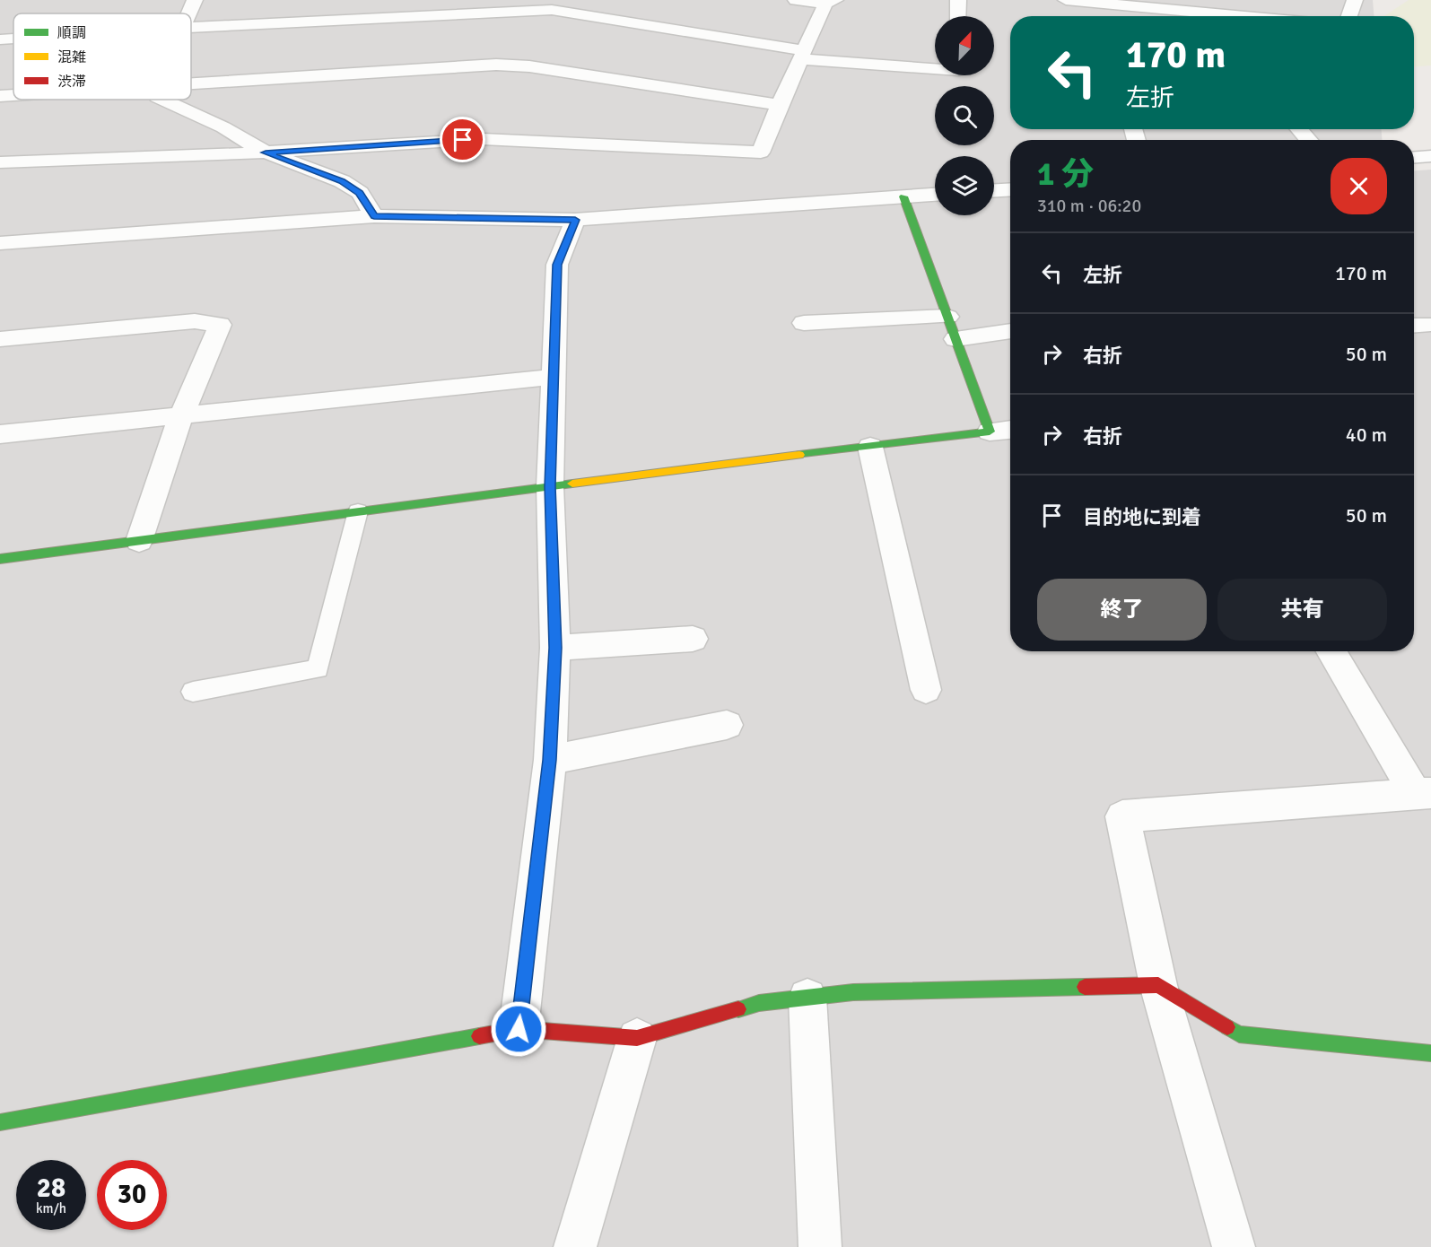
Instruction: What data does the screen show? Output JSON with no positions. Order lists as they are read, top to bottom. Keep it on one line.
{"legend":["順調","混雑","渋滞"],"north":"top right","page":{"turn":["170 m","左折"],"heading":["1 分","310 m · 06:20"],"list":[{"name":"左折","value":"170 m"},{"name":"右折","value":"50 m"},{"name":"右折","value":"40 m"},{"name":"目的地に到着","value":"50 m"}],"buttons":["終了","共有"],"speed":"28 km/h","limit":"30"}}
